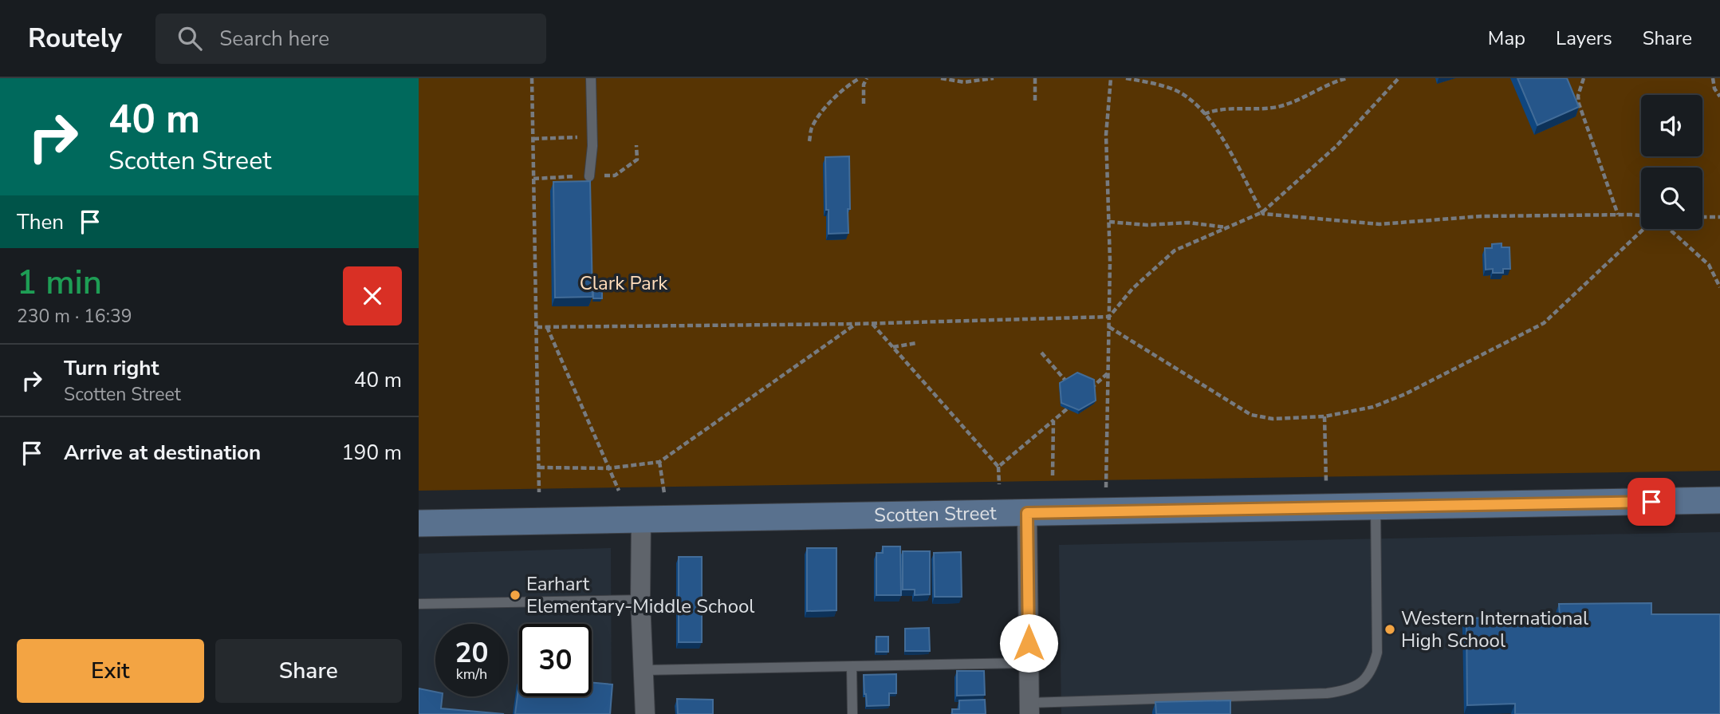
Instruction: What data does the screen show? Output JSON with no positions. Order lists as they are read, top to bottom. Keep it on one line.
{"streets":{"street":["Scotten Street"]},"parks":["Clark Park"],"places":["Earhart Elementary-Middle School","Western International High School"],"page":{"header":"Routely","search":"Search here","nav":["Map","Layers","Share"],"turn":["40 m","Scotten Street"],"then":"Then","heading":["1 min","230 m · 16:39"],"list":[{"name":"Turn right","note":"Scotten Street","value":"40 m"},{"name":"Arrive at destination","value":"190 m"}],"speed":"20 km/h","limit":"30","buttons":["Exit","Share"]}}
